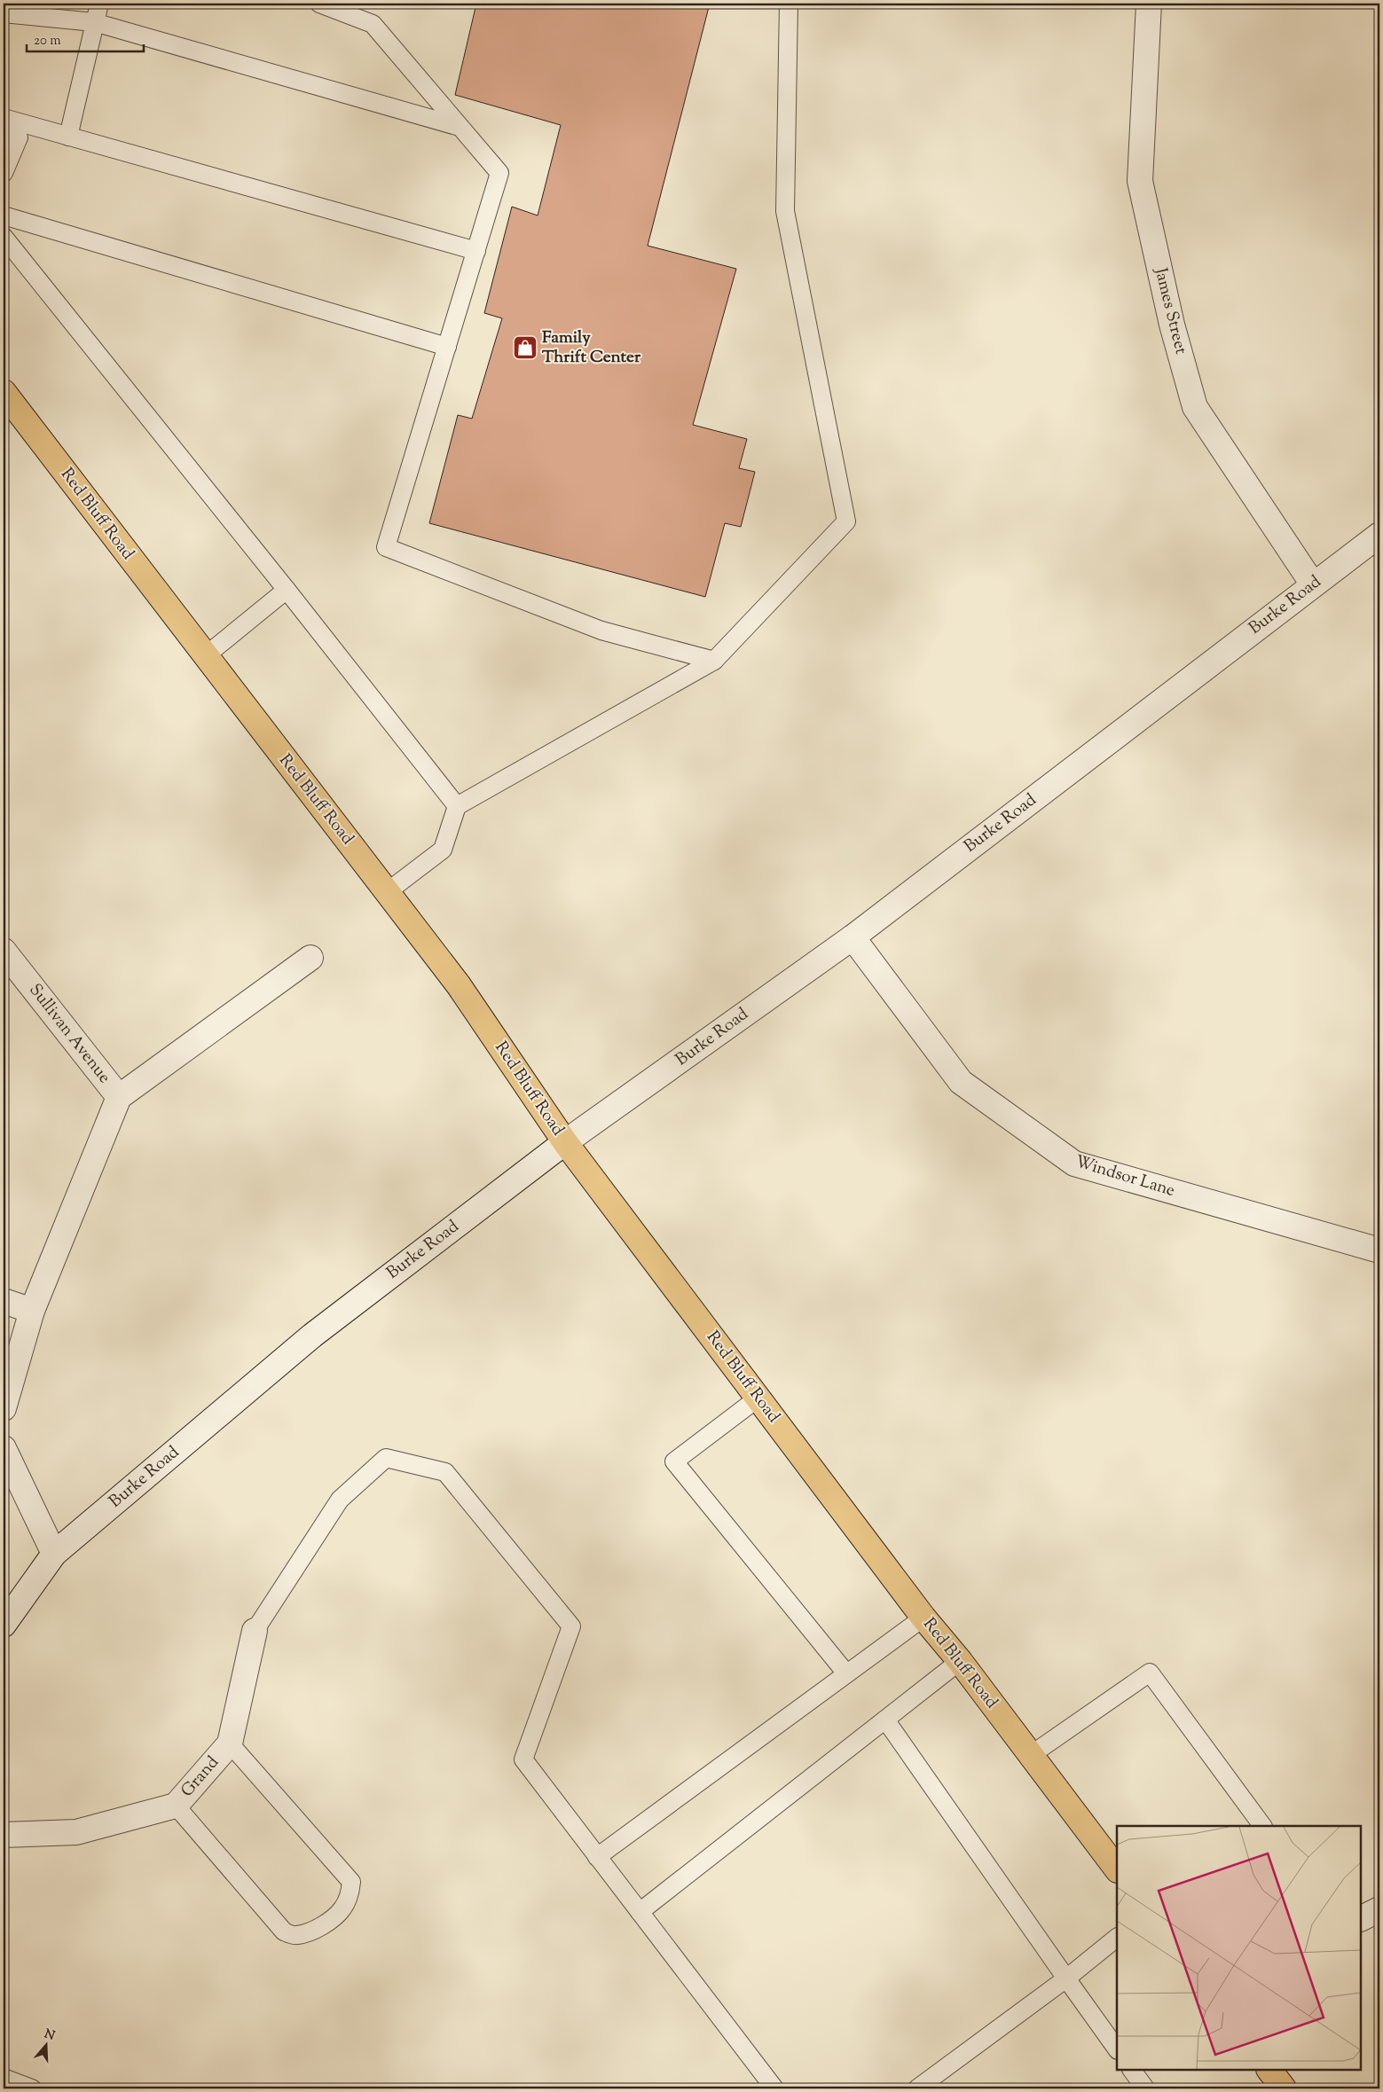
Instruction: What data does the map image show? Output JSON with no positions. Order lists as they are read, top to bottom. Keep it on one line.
{"streets":{"main road":["Red Bluff Road"],"street":["James Street","Burke Road","Sullivan Avenue","Windsor Lane","Grand"]},"crossings":[["James Street","Burke Road"],["Red Bluff Road","Burke Road"],["Burke Road","Windsor Lane"]],"places":{"shop":["Family Thrift Center"]},"scale_bar":"20 m","north":"top"}
